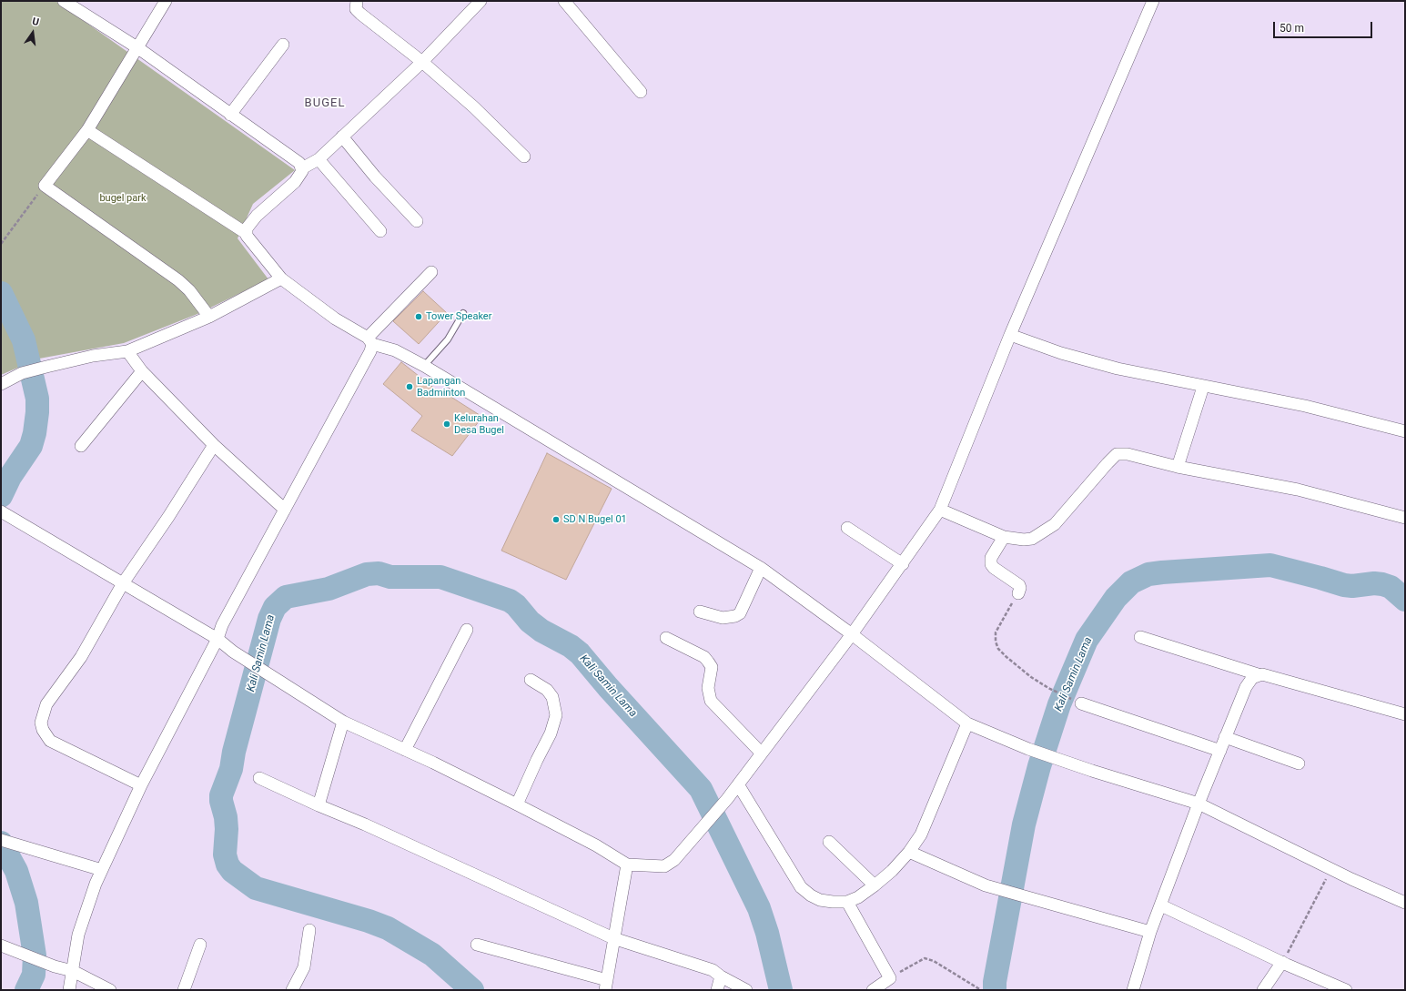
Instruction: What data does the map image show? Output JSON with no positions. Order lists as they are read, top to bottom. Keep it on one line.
{"districts":["BUGEL"],"water":["Kali Samin Lama"],"parks":["bugel park"],"places":["Tower Speaker","Lapangan Badminton","Kelurahan Desa Bugel","SD N Bugel 01"],"scale_bar":"50 m","north":"top"}
